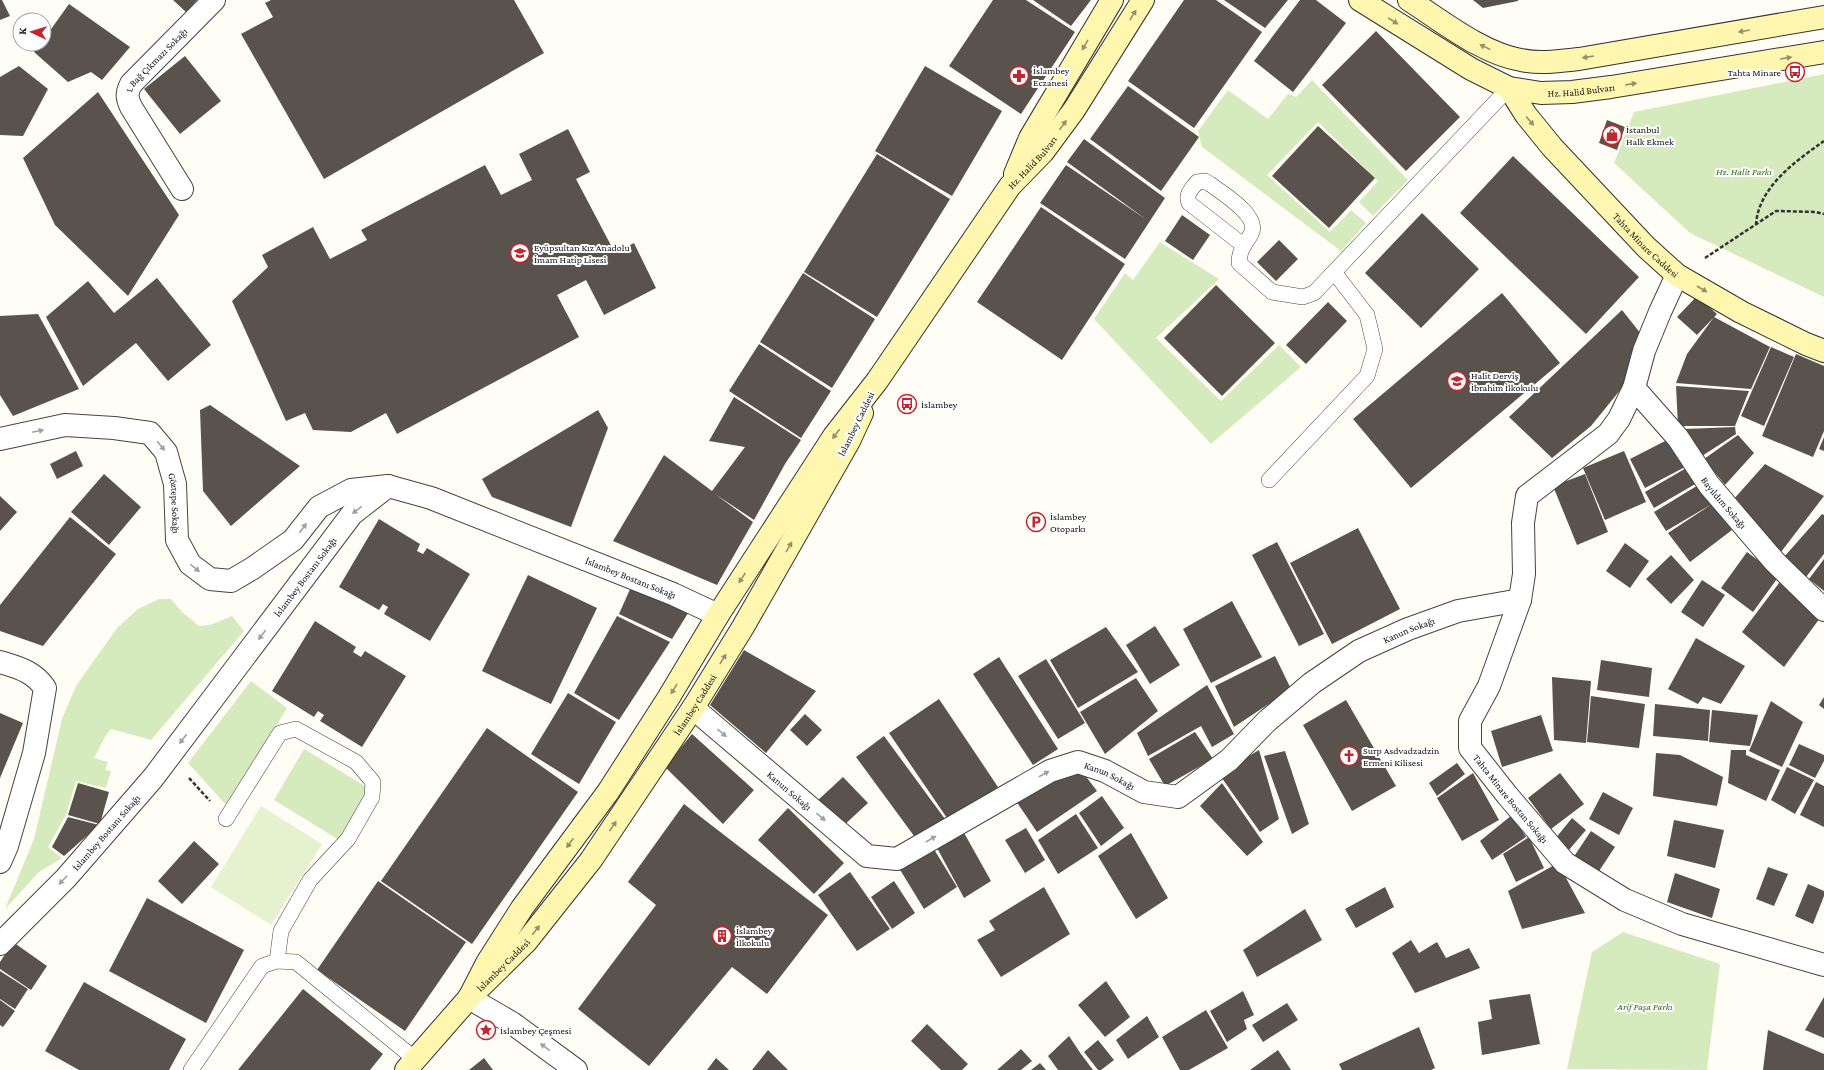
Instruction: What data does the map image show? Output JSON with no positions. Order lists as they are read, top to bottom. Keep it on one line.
{"streets":{"main road":["Hz. Halid Bulvarı","Tahta Minare Caddesi","İslambey Caddesi"],"street":["1. Bağ Çıkmazı Sokağı","Bayıldım Sokağı","Göztepe Sokağı","İslambey Bostanı Sokağı","Kanun Sokağı","Tahta Minare Bostan Sokağı"]},"crossings":[["Hz. Halid Bulvarı","Tahta Minare Caddesi"],["Hz. Halid Bulvarı","İslambey Caddesi"],["Tahta Minare Caddesi","Tahta Minare Bostan Sokağı"],["İslambey Caddesi","İslambey Bostanı Sokağı"],["İslambey Caddesi","Kanun Sokağı"],["Bayıldım Sokağı","Tahta Minare Bostan Sokağı"],["Göztepe Sokağı","İslambey Bostanı Sokağı"],["Kanun Sokağı","Tahta Minare Bostan Sokağı"]],"one_way":["Tahta Minare Caddesi","İslambey Bostanı Sokağı","Kanun Sokağı"],"parks":["Hz. Halit Parkı","Arif Paşa Parkı"],"places":{"bus stop":["Tahta Minare","İslambey"],"pharmacy":["İslambey Eczanesi"],"shop":["İstanbul Halk Ekmek"],"school or university":["Eyüpsultan Kız Anadolu İmam Hatip Lisesi","Halit Derviş İbrahim İlkokulu"],"parking":["İslambey Otoparkı"],"church":["Surp Asdvadzadzin Ermeni Kilisesi"],"building":["İslambey İlkokulu"],"place":["İslambey Çeşmesi"]},"north":"left"}
